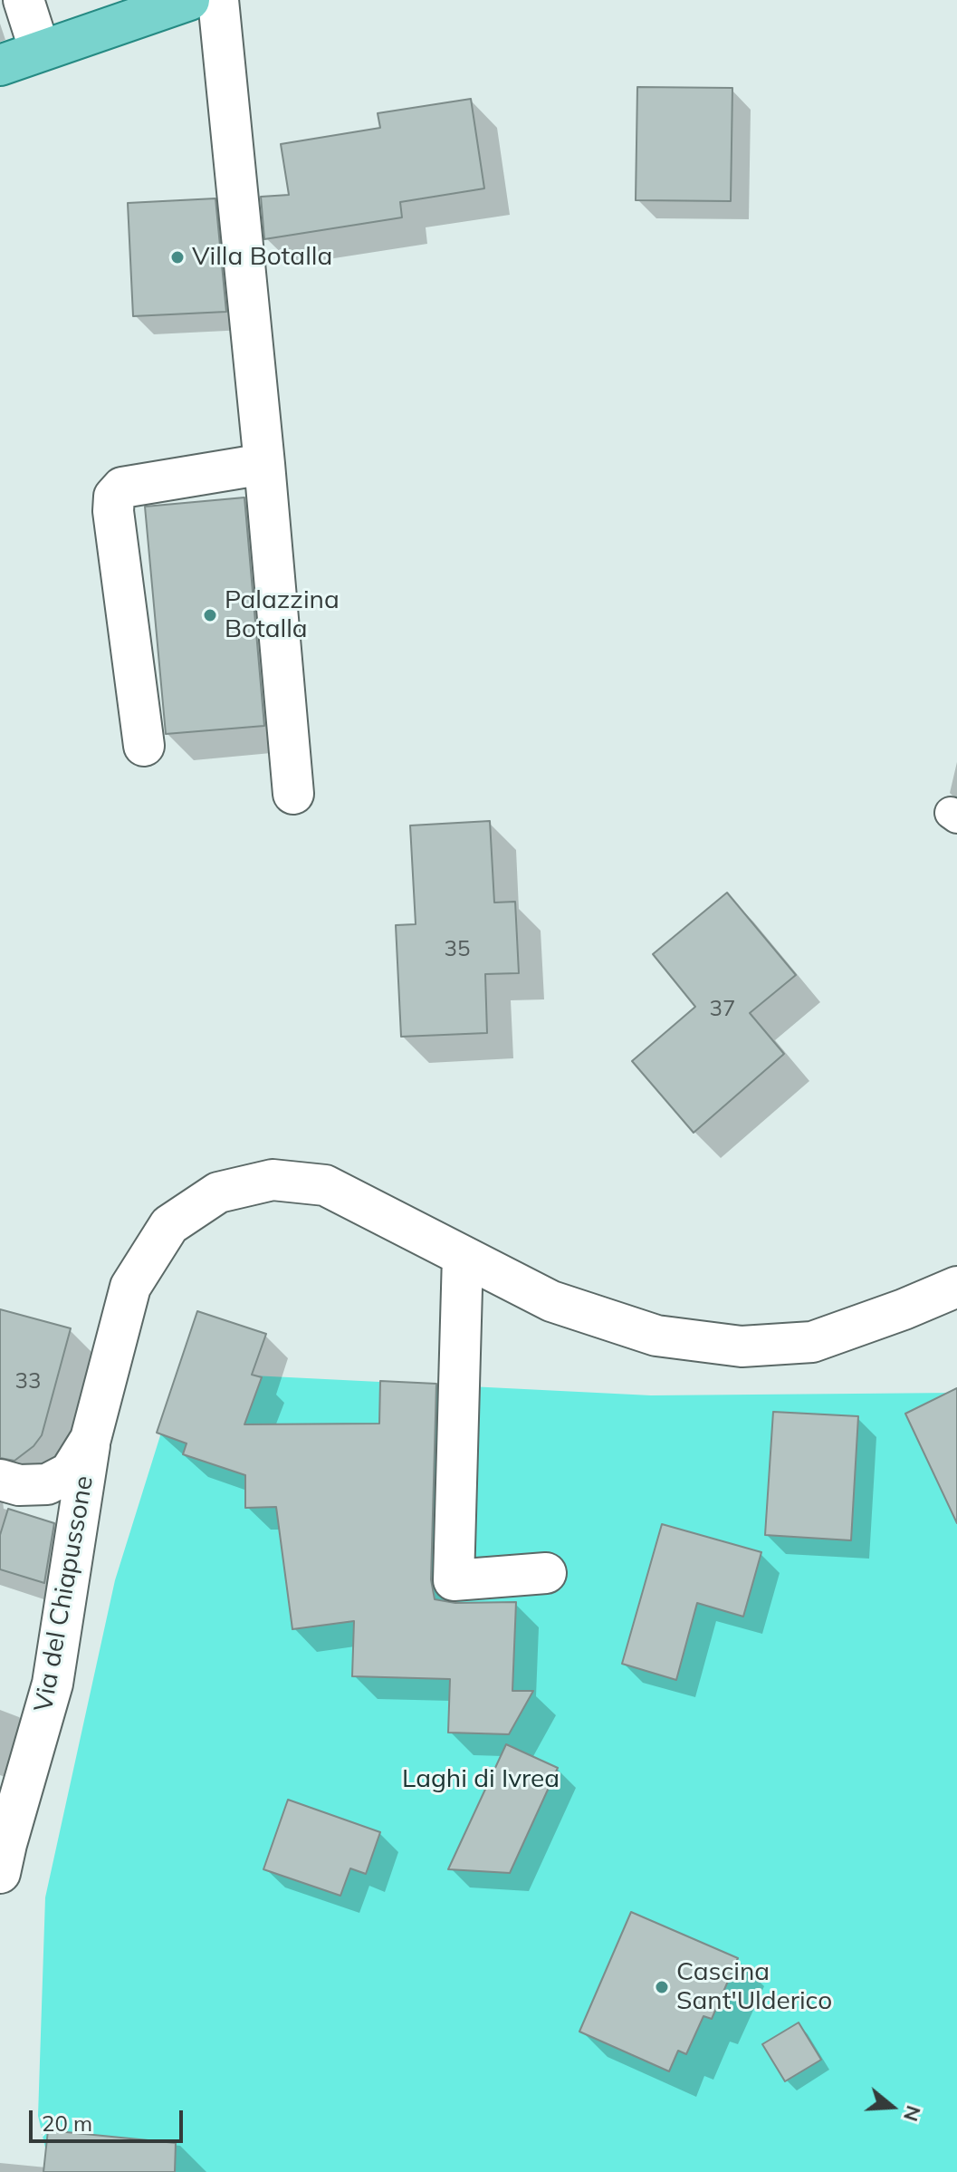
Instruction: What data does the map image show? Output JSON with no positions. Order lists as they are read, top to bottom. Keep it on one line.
{"streets":{"street":["Via del Chiapussone"]},"parks":["Laghi di Ivrea"],"places":["Villa Botalla","Palazzina Botalla","Cascina Sant'Ulderico"],"house_numbers":["35","37","33"],"scale_bar":"20 m","north":"right"}
